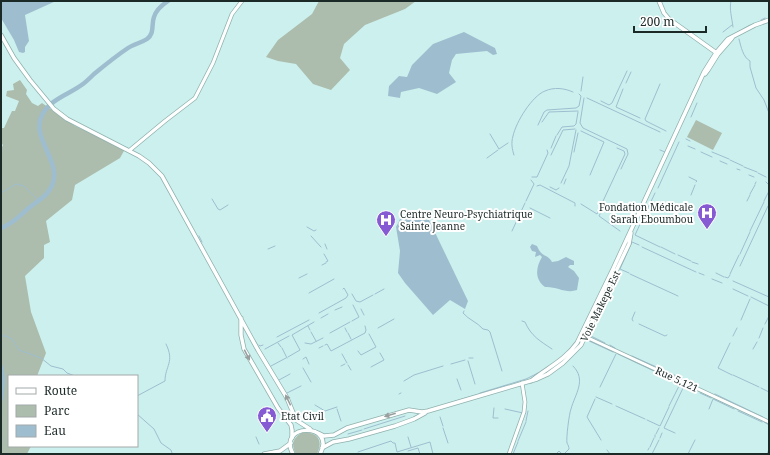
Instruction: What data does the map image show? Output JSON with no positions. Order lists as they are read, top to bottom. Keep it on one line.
{"streets":{"main road":["Voie Makepe Est"],"street":["Rue 5.121"]},"crossings":[["Voie Makepe Est","Rue 5.121"]],"places":{"hospital":["Fondation Médicale Sarah Eboumbou","Centre Neuro-Psychiatrique Sainte Jeanne"],"public building":["Etat Civil"]},"legend":["Route","Parc","Eau"],"scale_bar":"200 m"}
